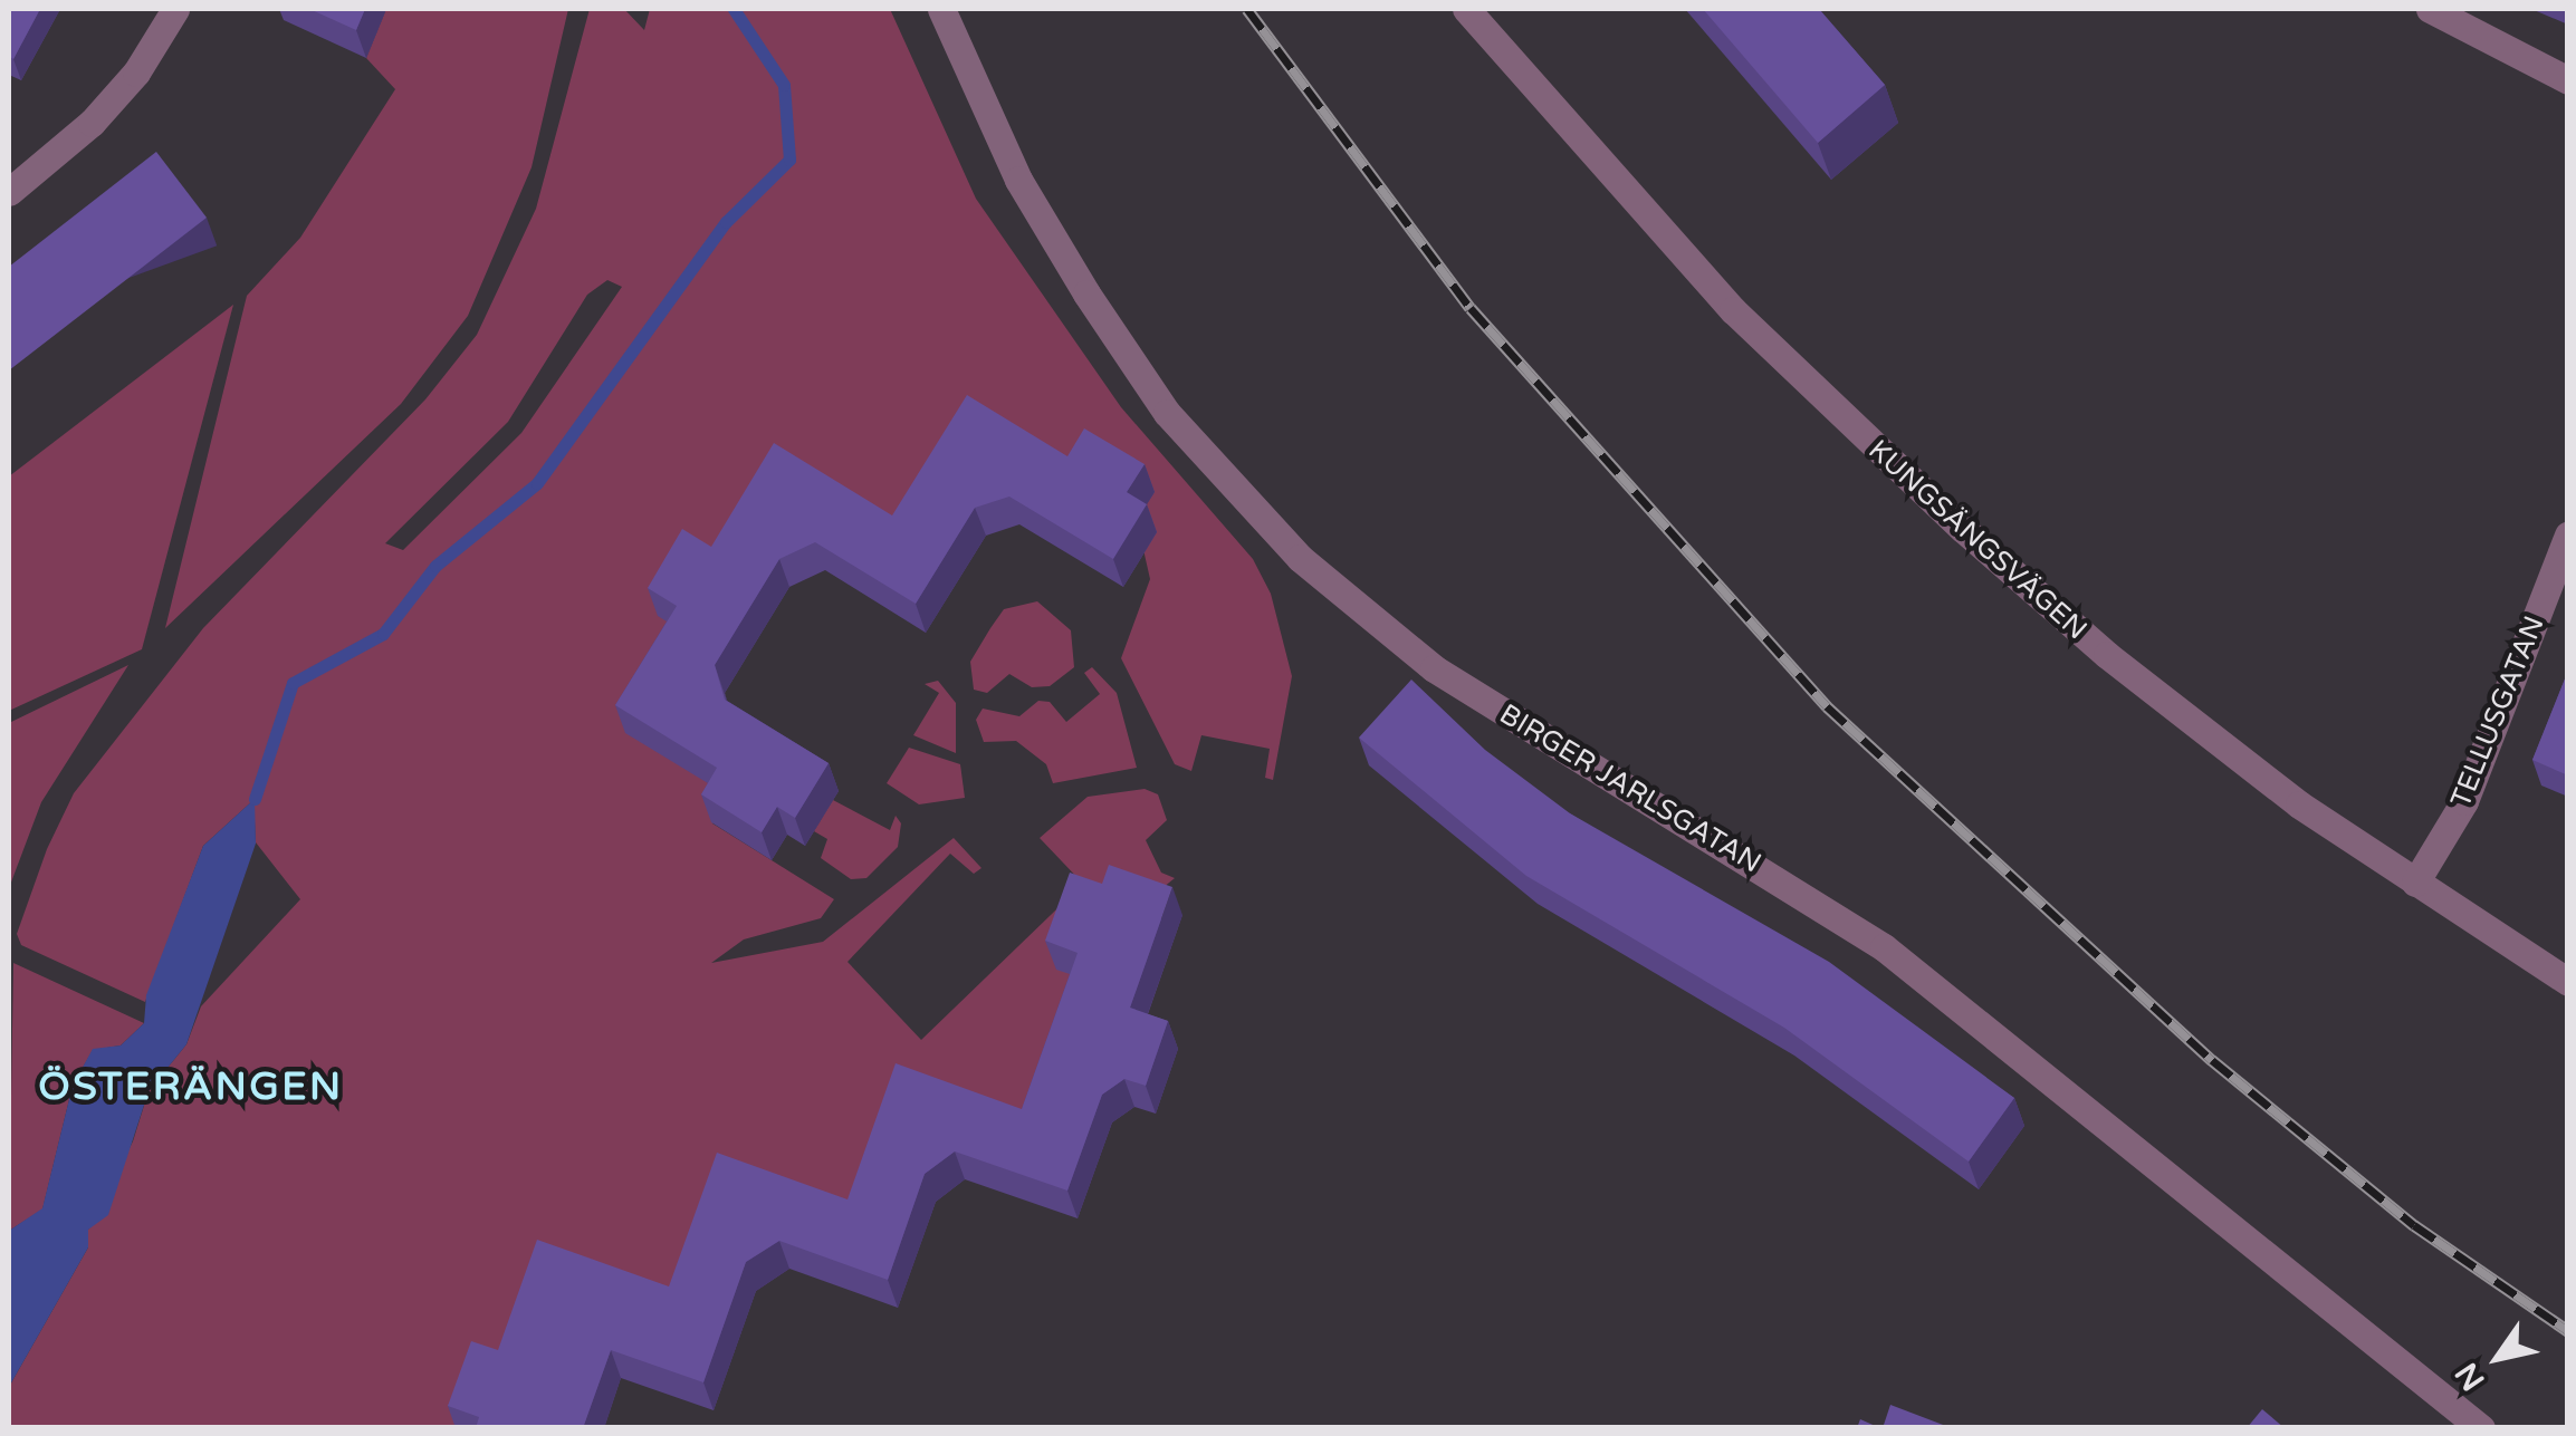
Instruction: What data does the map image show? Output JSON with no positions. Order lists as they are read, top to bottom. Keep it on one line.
{"streets":{"street":["KUNGSÄNGSVÄGEN","TELLUSGATAN","BIRGER JARLSGATAN"]},"crossings":[["KUNGSÄNGSVÄGEN","TELLUSGATAN"]],"districts":["ÖSTERÄNGEN"],"north":"bottom left"}
